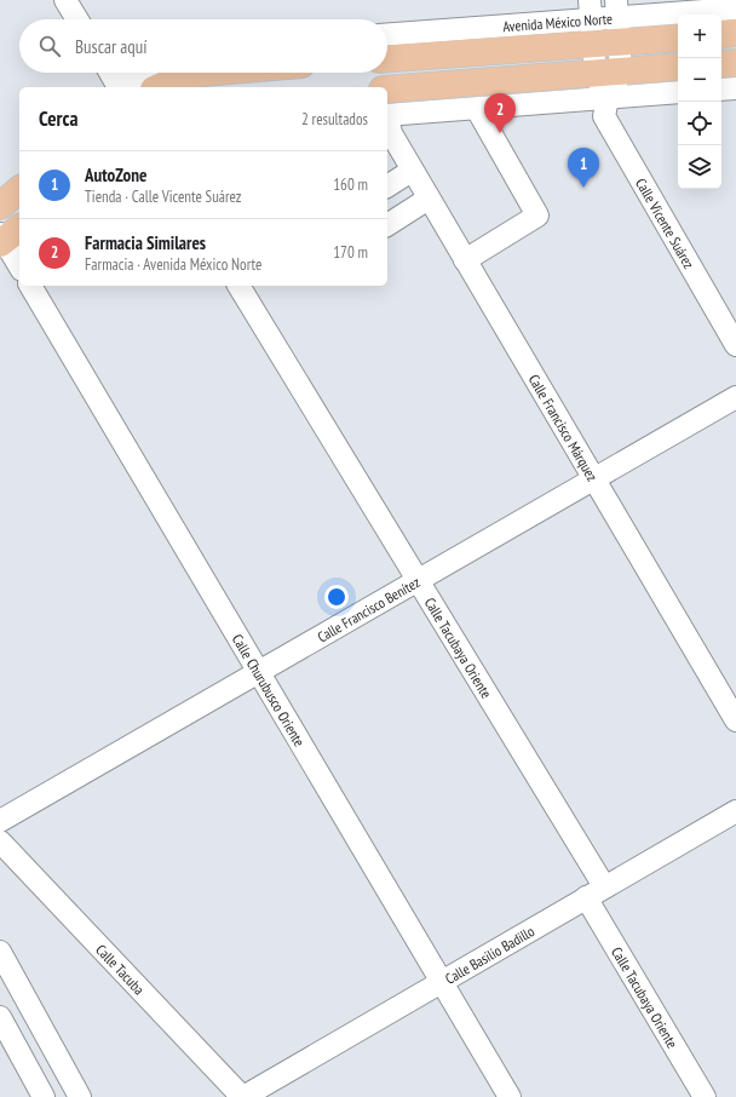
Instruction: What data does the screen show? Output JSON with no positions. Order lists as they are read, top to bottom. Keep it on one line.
{"streets":{"main road":["Avenida México Norte"],"street":["Calle Vicente Suárez","Calle Francisco Márquez","Calle Francisco Benítez","Calle Tacubaya Oriente","Calle Churubusco Oriente","Calle Basilio Badillo","Calle Tacuba"]},"crossings":[["Calle Francisco Márquez","Calle Francisco Benítez"],["Calle Francisco Benítez","Calle Tacubaya Oriente"],["Calle Francisco Benítez","Calle Churubusco Oriente"],["Calle Tacubaya Oriente","Calle Basilio Badillo"],["Calle Churubusco Oriente","Calle Basilio Badillo"],["Calle Basilio Badillo","Calle Tacuba"]],"page":{"map_buttons":["+","−"],"search":"Buscar aquí","heading":["Cerca","2 resultados"],"pins":["2","1"],"list":[{"mark":"1","name":"AutoZone","note":"Tienda · Calle Vicente Suárez","value":"160 m"},{"mark":"2","name":"Farmacia Similares","note":"Farmacia · Avenida México Norte","value":"170 m"}]}}
